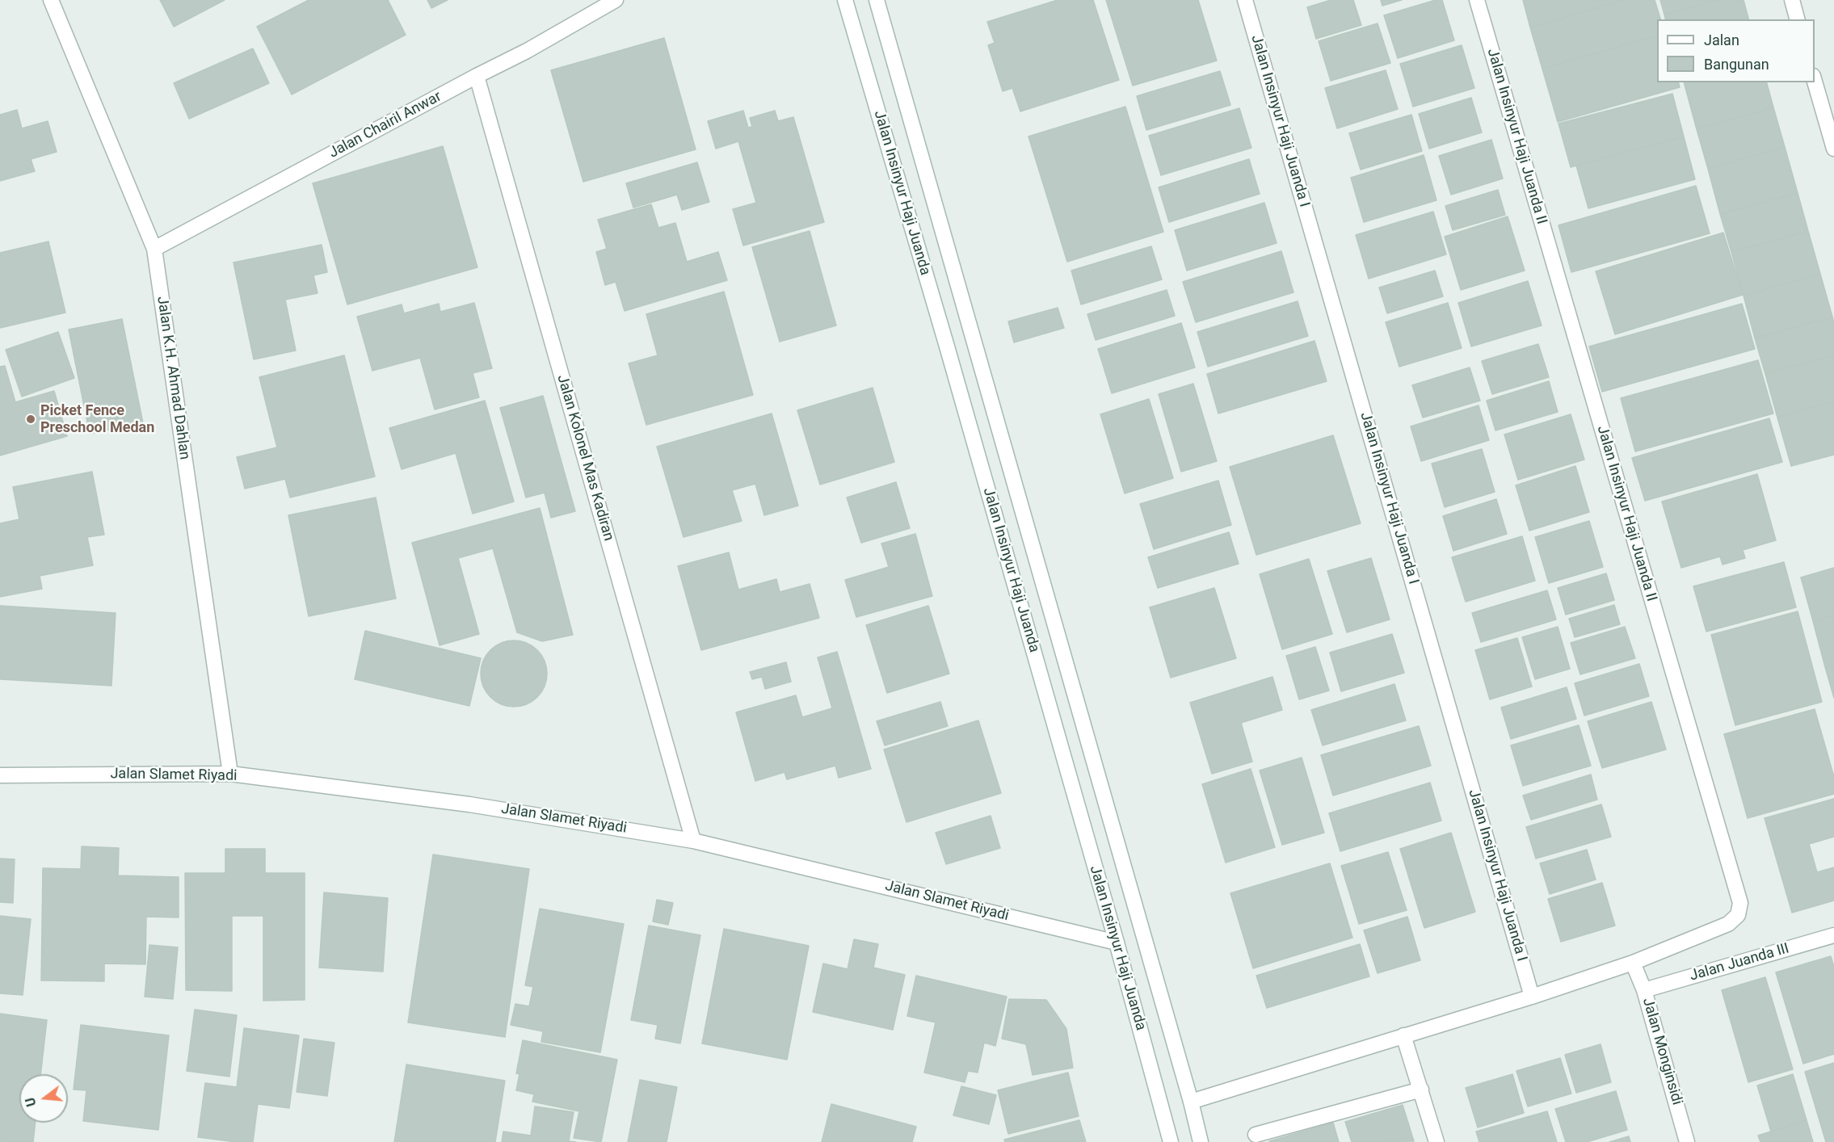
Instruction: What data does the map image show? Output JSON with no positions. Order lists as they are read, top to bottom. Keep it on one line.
{"streets":{"street":["Jalan Insinyur Haji Juanda I","Jalan Chairil Anwar","Jalan Insinyur Haji Juanda II","Jalan Insinyur Haji Juanda","Jalan K.H. Ahmad Dahlan","Jalan Kolonel Mas Kadiran","Jalan Slamet Riyadi","Jalan Juanda III","Jalan Monginsidi"]},"crossings":[["Jalan Insinyur Haji Juanda I","Jalan Insinyur Haji Juanda II"],["Jalan Chairil Anwar","Jalan K.H. Ahmad Dahlan"],["Jalan Chairil Anwar","Jalan Kolonel Mas Kadiran"],["Jalan Insinyur Haji Juanda II","Jalan Insinyur Haji Juanda"],["Jalan Insinyur Haji Juanda II","Jalan Monginsidi"],["Jalan Insinyur Haji Juanda","Jalan Slamet Riyadi"],["Jalan K.H. Ahmad Dahlan","Jalan Slamet Riyadi"],["Jalan Kolonel Mas Kadiran","Jalan Slamet Riyadi"],["Jalan Juanda III","Jalan Monginsidi"]],"places":["Picket Fence Preschool Medan"],"legend":["Jalan","Bangunan"],"north":"left"}
